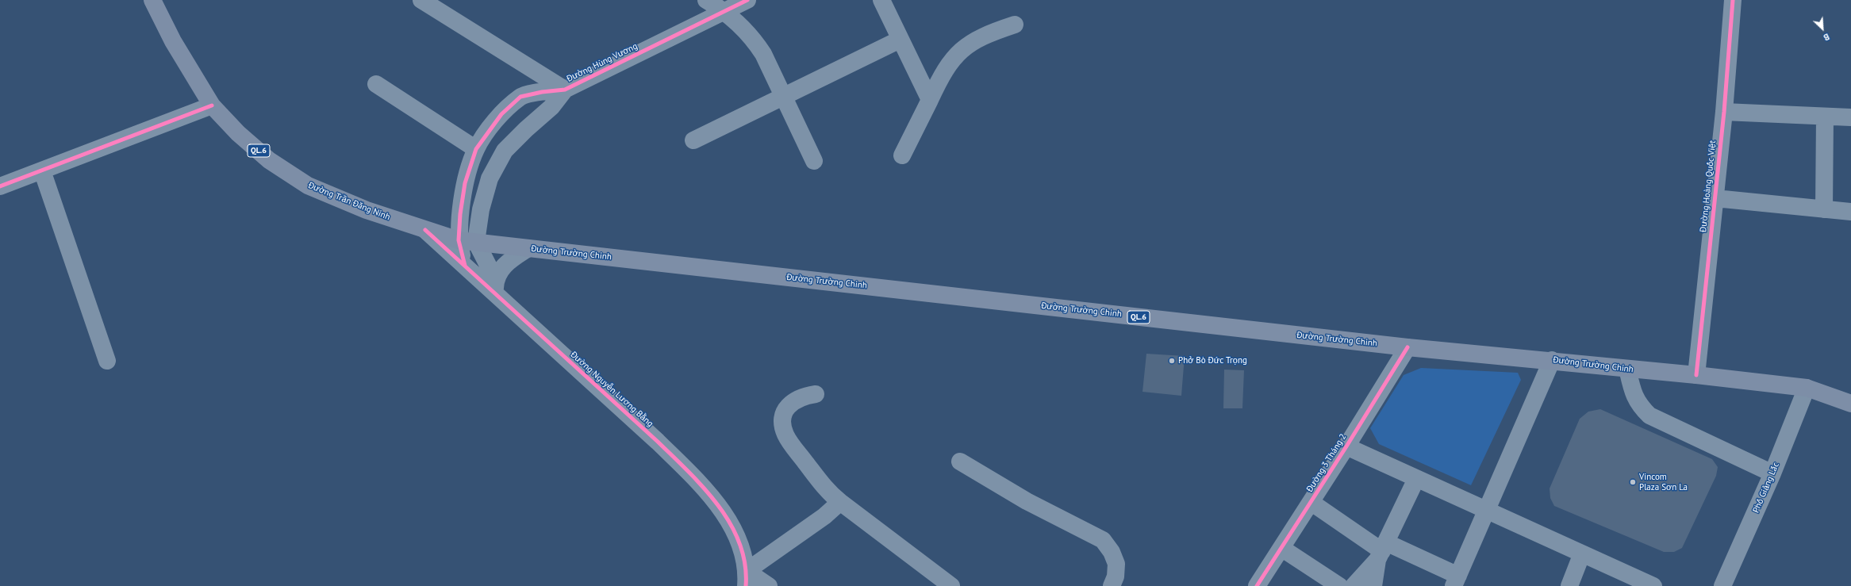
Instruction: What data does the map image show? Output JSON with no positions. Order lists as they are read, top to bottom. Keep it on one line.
{"streets":{"main road":["QL.6","Đường Trần Đăng Ninh","Đường Trường Chinh"],"street":["Đường Hùng Vương","Đường Hoàng Quốc Việt","Đường Nguyễn Lương Bằng","Đường 3 Tháng 2","Phố Giảng Lắc"]},"crossings":[["Đường Hùng Vương","Đường Trường Chinh"],["Đường Hoàng Quốc Việt","Đường Trường Chinh"],["Đường Trần Đăng Ninh","Đường Trường Chinh"],["Đường Trần Đăng Ninh","Đường Nguyễn Lương Bằng"],["Đường Trường Chinh","Đường Nguyễn Lương Bằng"],["Đường Trường Chinh","Đường 3 Tháng 2"],["Đường Trường Chinh","Phố Giảng Lắc"]],"places":["Phở Bò Đức Trọng","Vincom Plaza Sơn La"],"north":"bottom right"}
